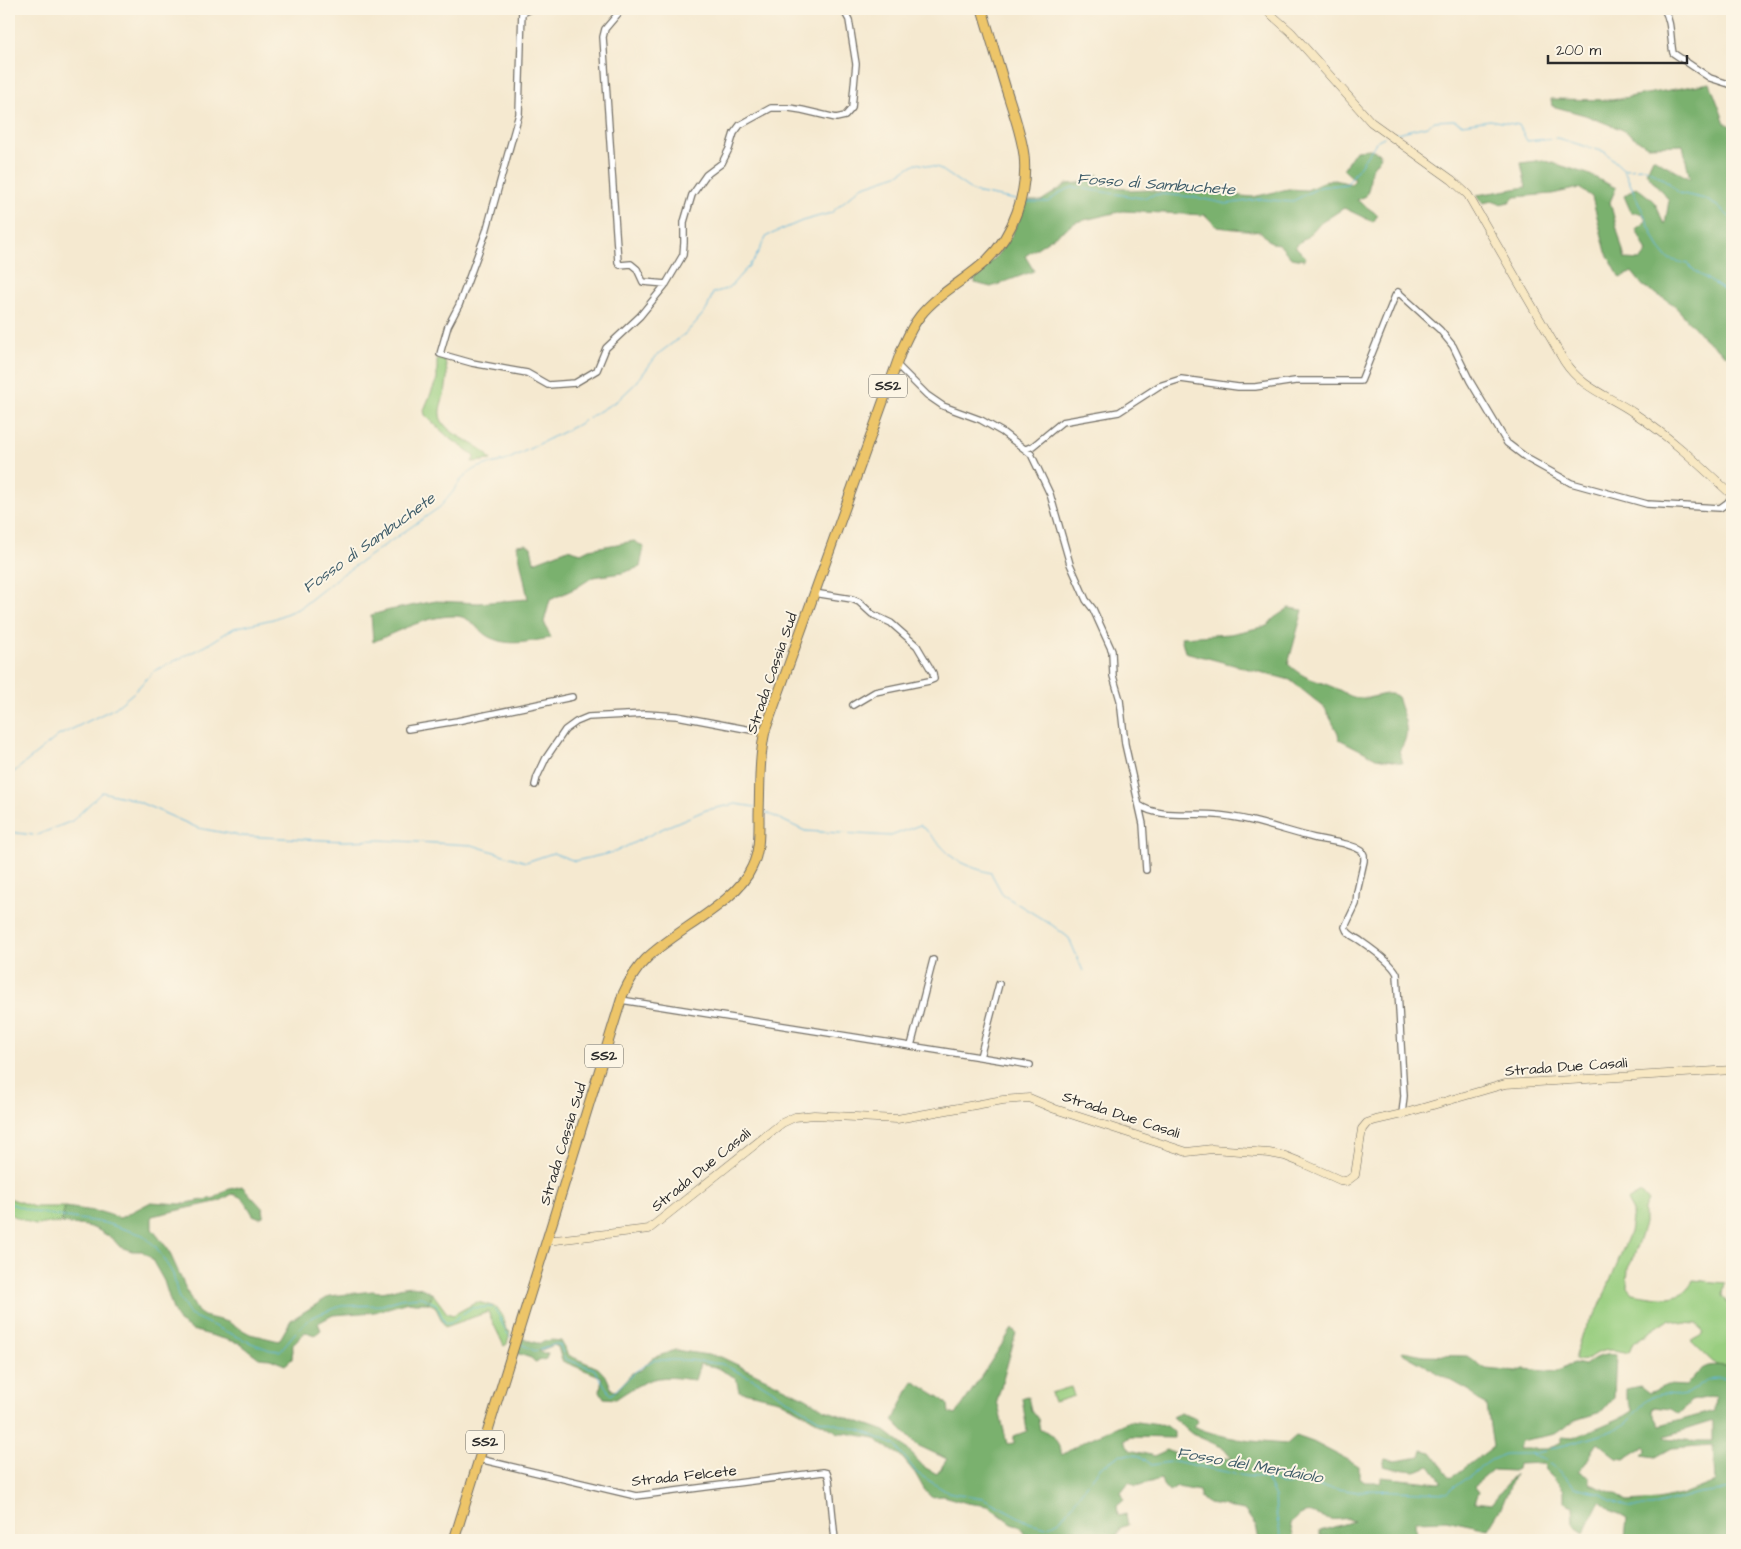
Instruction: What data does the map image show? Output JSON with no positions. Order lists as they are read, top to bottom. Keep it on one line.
{"streets":{"main road":["SS2","Strada Cassia Sud"],"street":["Strada Due Casali","Strada Felcete"]},"crossings":[["Strada Cassia Sud","Strada Due Casali"],["Strada Cassia Sud","Strada Felcete"]],"water":["Fosso di Sambuchete","Fosso del Merdaiolo"],"scale_bar":"200 m"}
